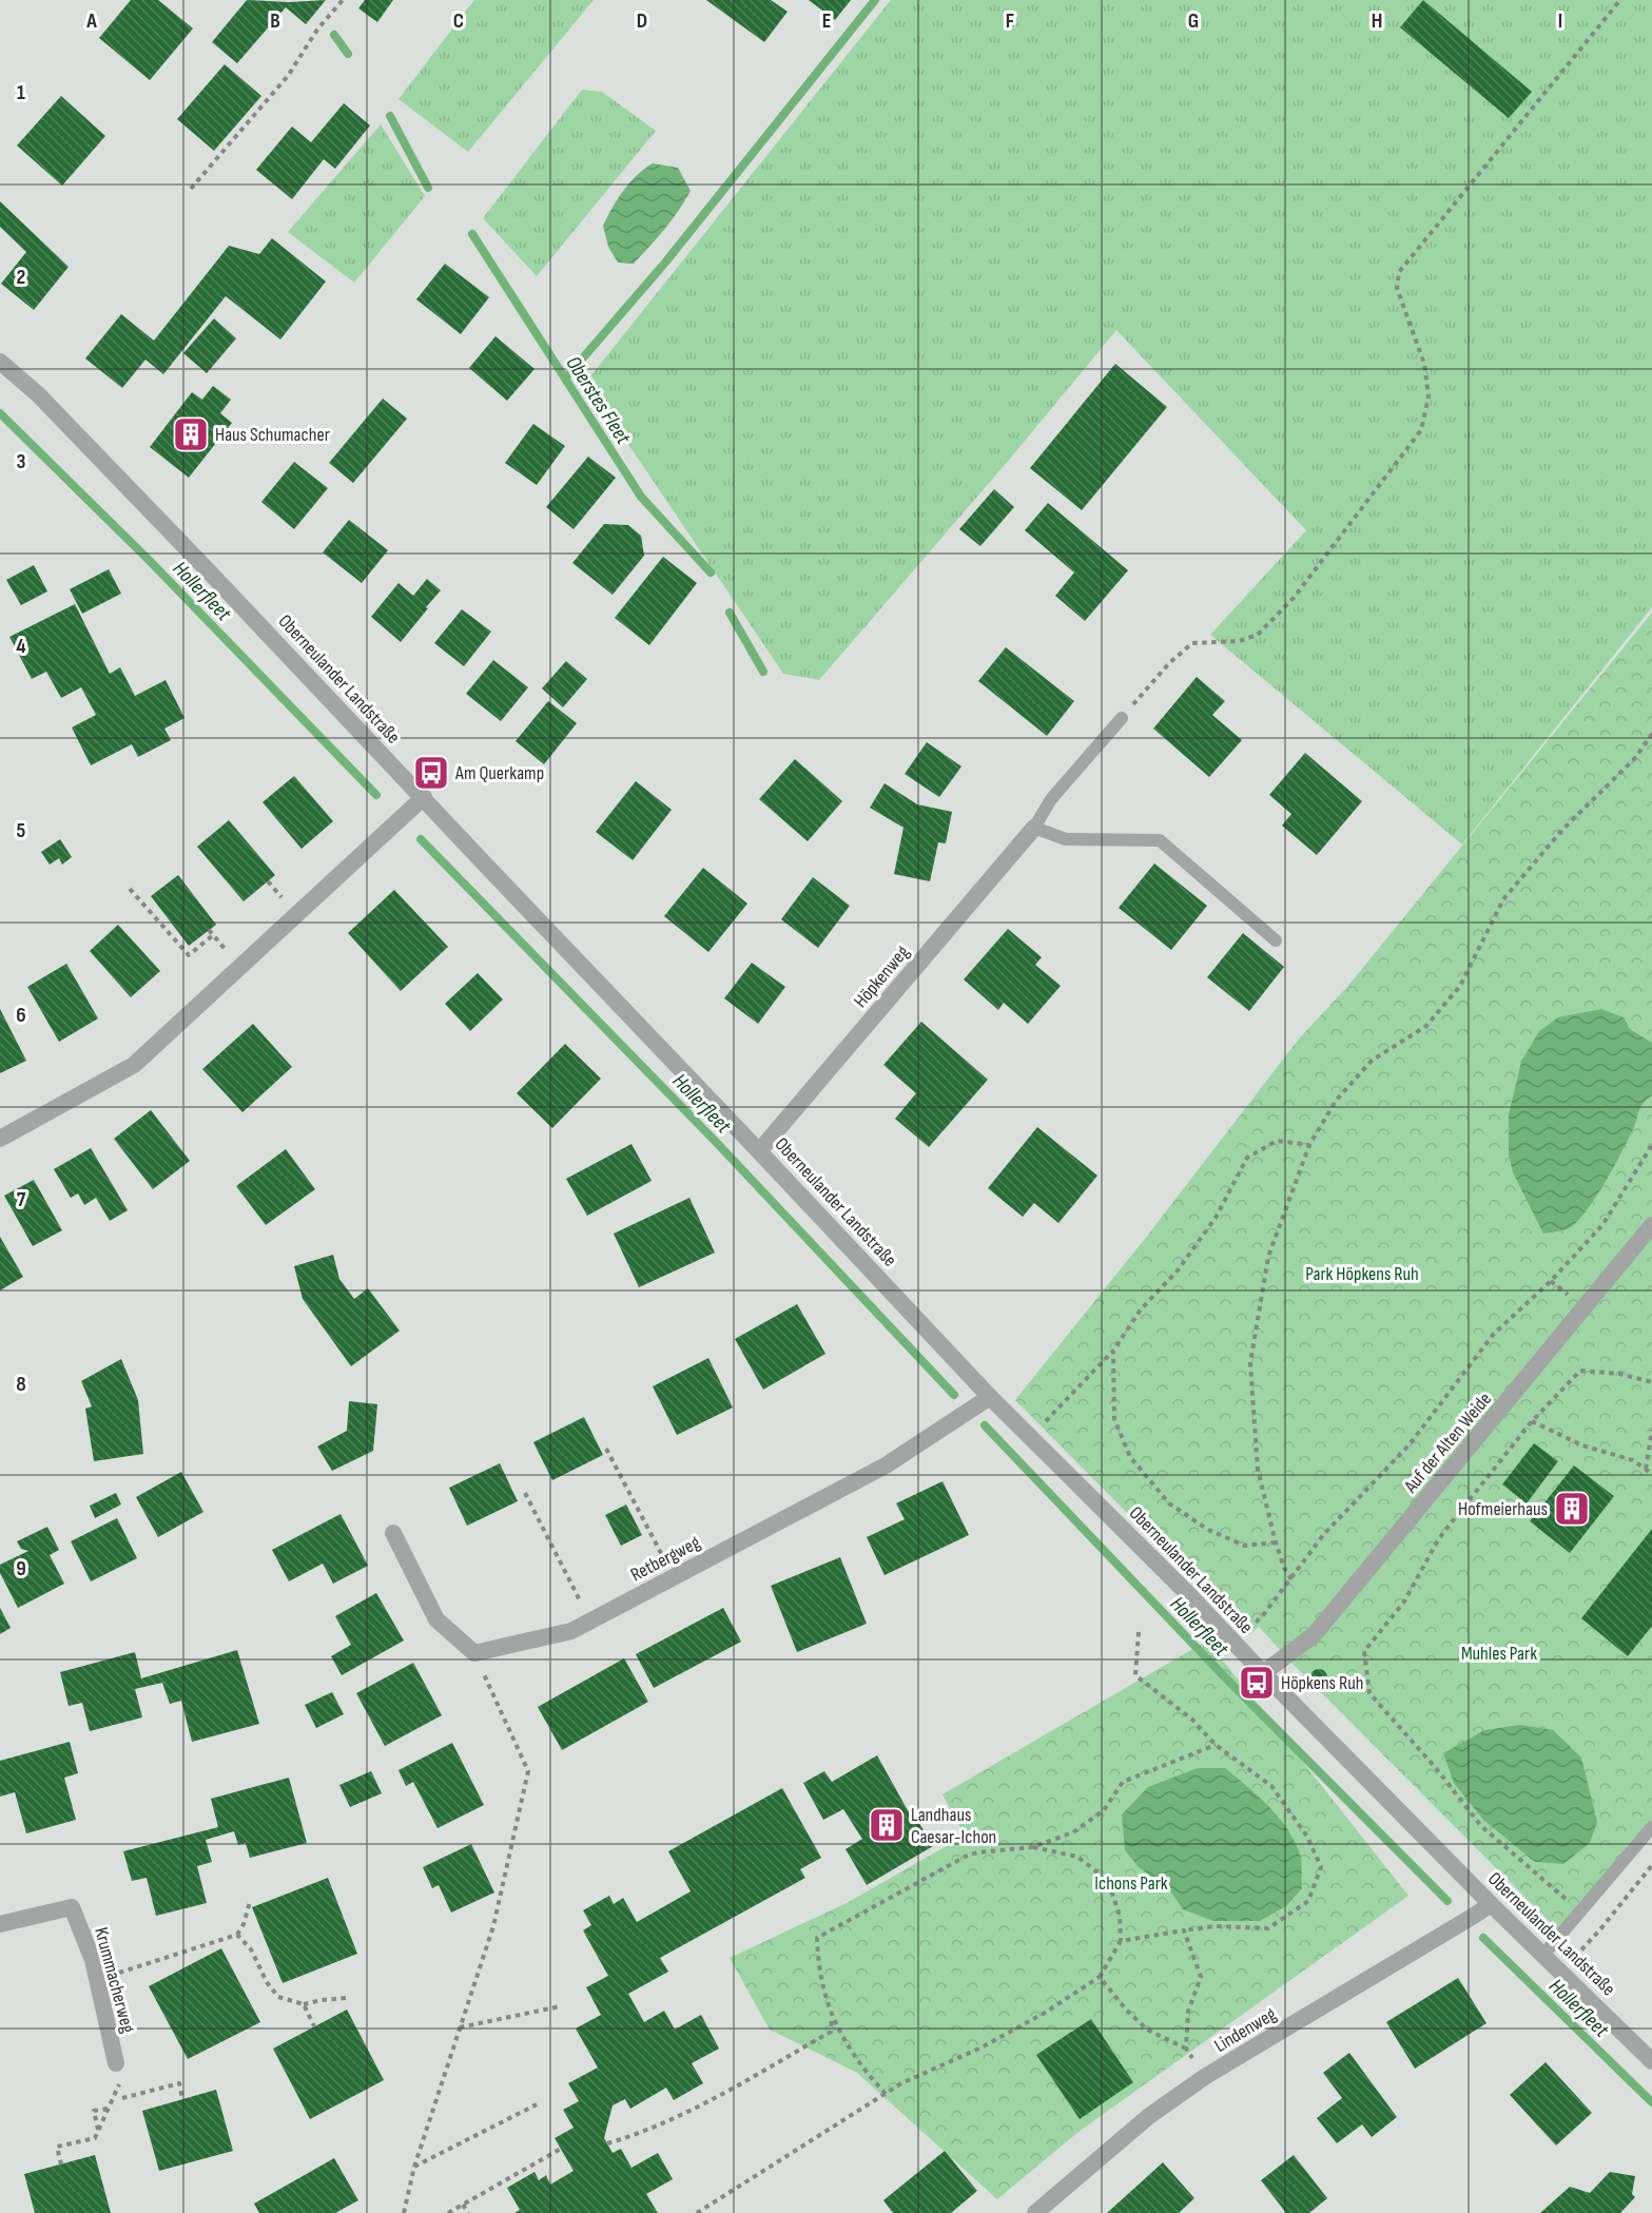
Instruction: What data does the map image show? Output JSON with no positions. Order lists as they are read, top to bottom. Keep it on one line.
{"streets":{"street":["Oberneulander Landstraße","Höpkenweg","Auf der Alten Weide","Retbergweg","Krummacherweg","Lindenweg"]},"crossings":[["Oberneulander Landstraße","Höpkenweg"],["Oberneulander Landstraße","Auf der Alten Weide"],["Oberneulander Landstraße","Retbergweg"],["Oberneulander Landstraße","Lindenweg"]],"water":["Oberstes Fleet","Hollerfleet"],"parks":["Park Höpkens Ruh","Muhles Park","Ichons Park"],"places":{"building":["Haus Schumacher","Hofmeierhaus","Landhaus Caesar-Ichon"],"bus stop":["Am Querkamp","Höpkens Ruh"]},"grid":{"columns":["A","B","C","D","E","F","G","H","I"],"rows":["1","2","3","4","5","6","7","8","9"]}}
